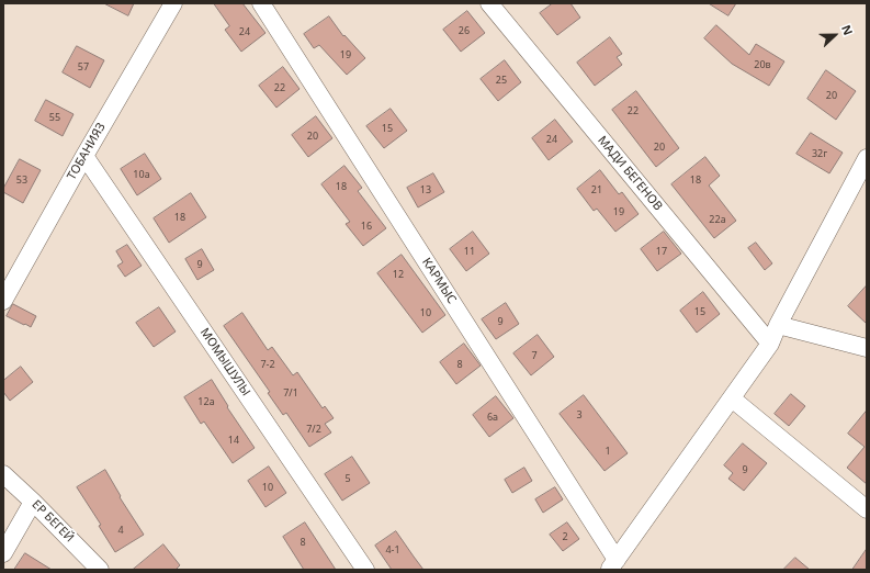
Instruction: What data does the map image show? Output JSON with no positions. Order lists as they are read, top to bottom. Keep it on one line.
{"streets":{"street":["ТОБАНИЯЗ","МАДИ БЕГЕНОВ","КАРМЫС","МОМЫШУЛЫ","ЕР БЕГЕЙ"]},"crossings":[["ТОБАНИЯЗ","МОМЫШУЛЫ"]],"house_numbers":["26","24","19","20в","57","25","22","20","22","55","15","20","24","20","32г","10а","53","18","18","13","21","19","18","22а","16","11","17","9","12","15","10","9","7","7-2","8","7/1","12а","3","6а","7/2","14","1","9","5","10","4","2","8","4-1"],"north":"right"}
